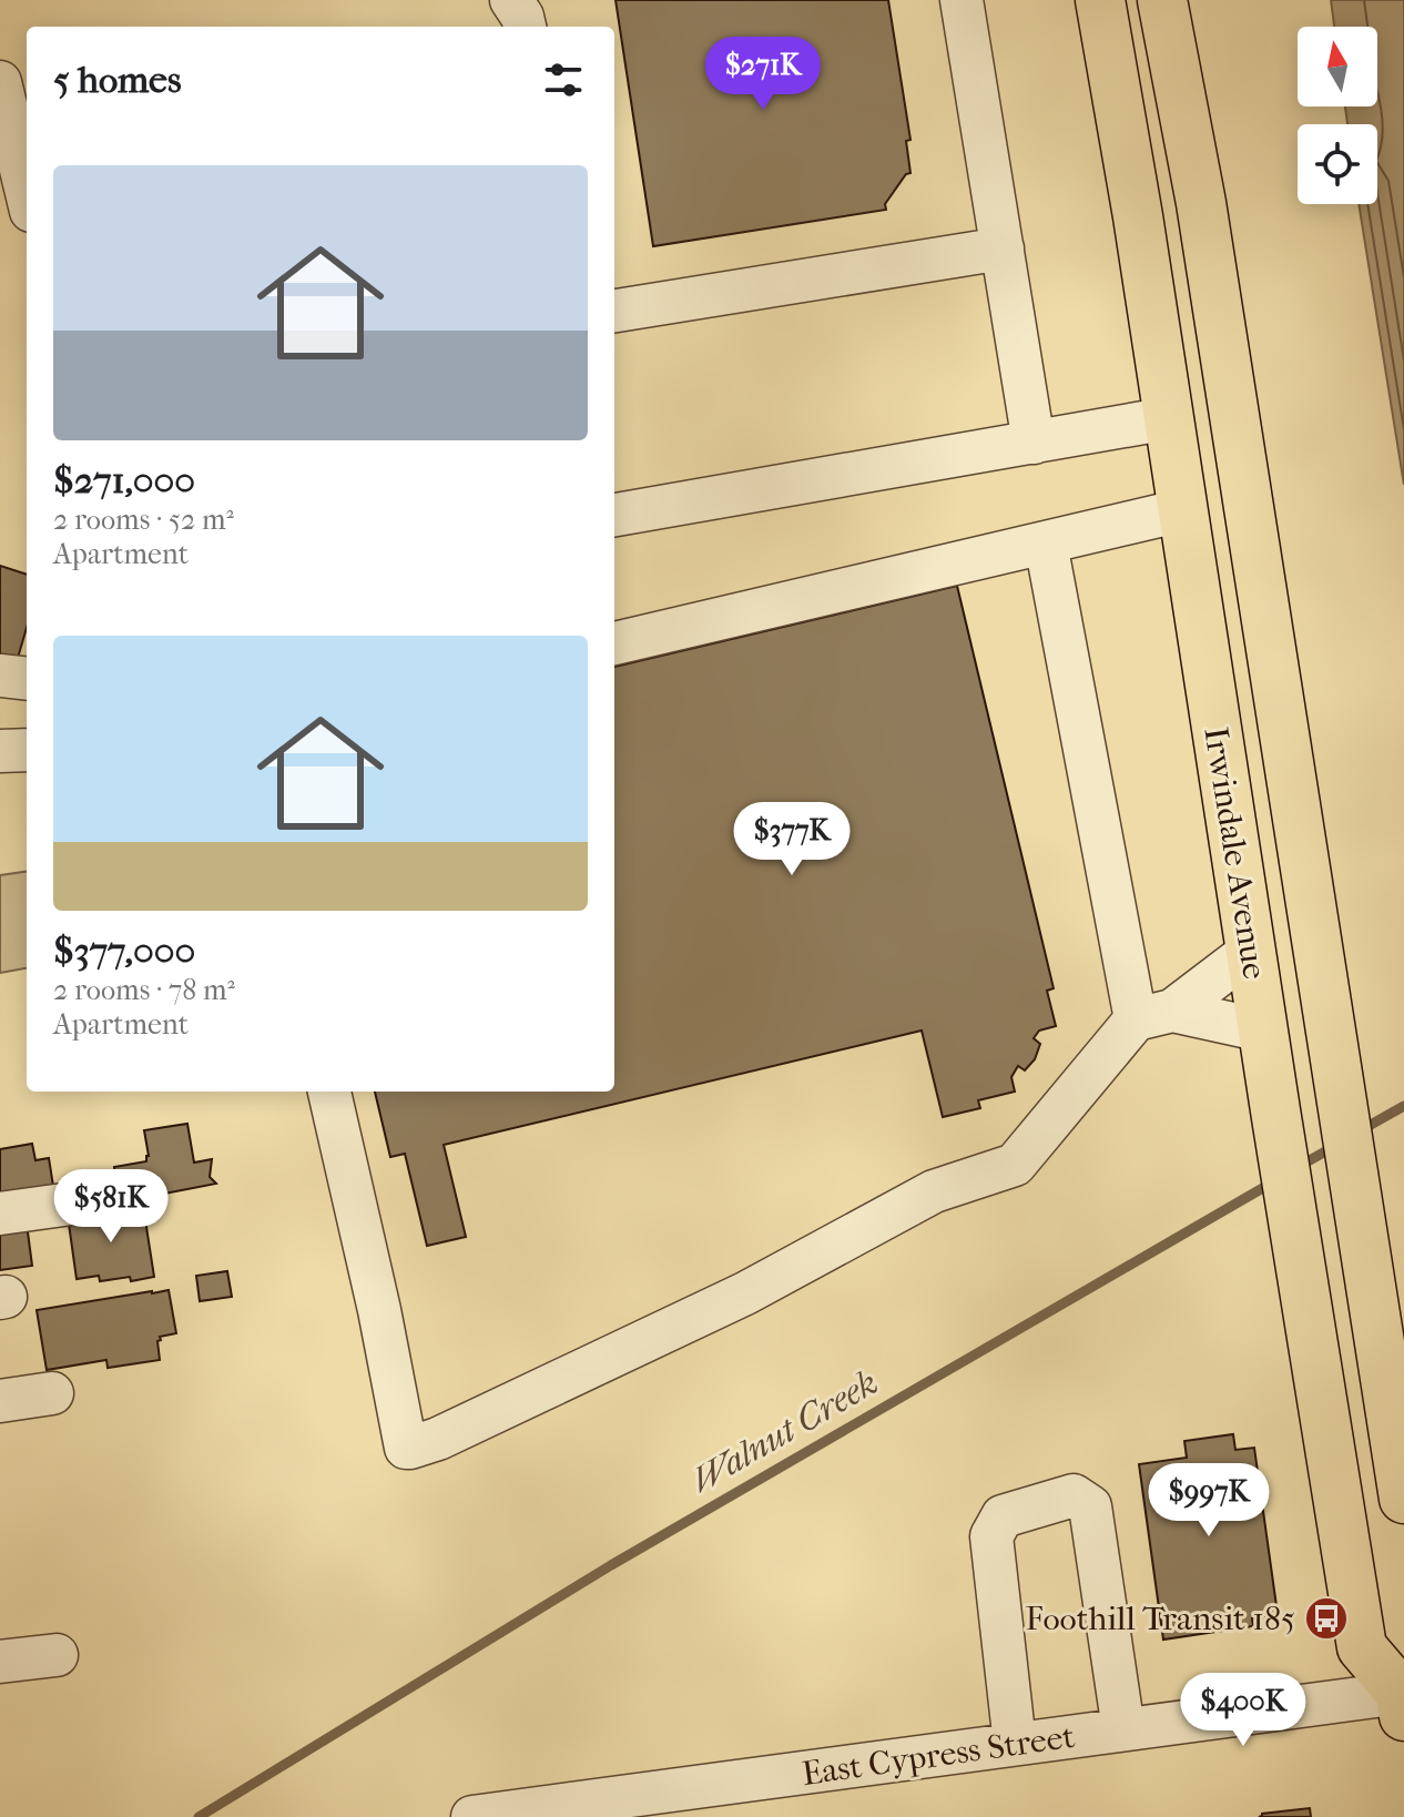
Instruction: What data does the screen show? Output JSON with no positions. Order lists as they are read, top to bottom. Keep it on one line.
{"streets":{"main road":["Irwindale Avenue"],"street":["East Cypress Street"]},"crossings":[["Irwindale Avenue","East Cypress Street"]],"water":["Walnut Creek"],"places":{"bus stop":["Foothill Transit 185"]},"north":"top","page":{"heading":"5 homes","price":["$271K","$377K","$581K","$997K","$400K"],"list":[{"name":"$271,000","note":"2 rooms · 52 m² · Apartment"},{"name":"$377,000","note":"2 rooms · 78 m² · Apartment"}]}}
